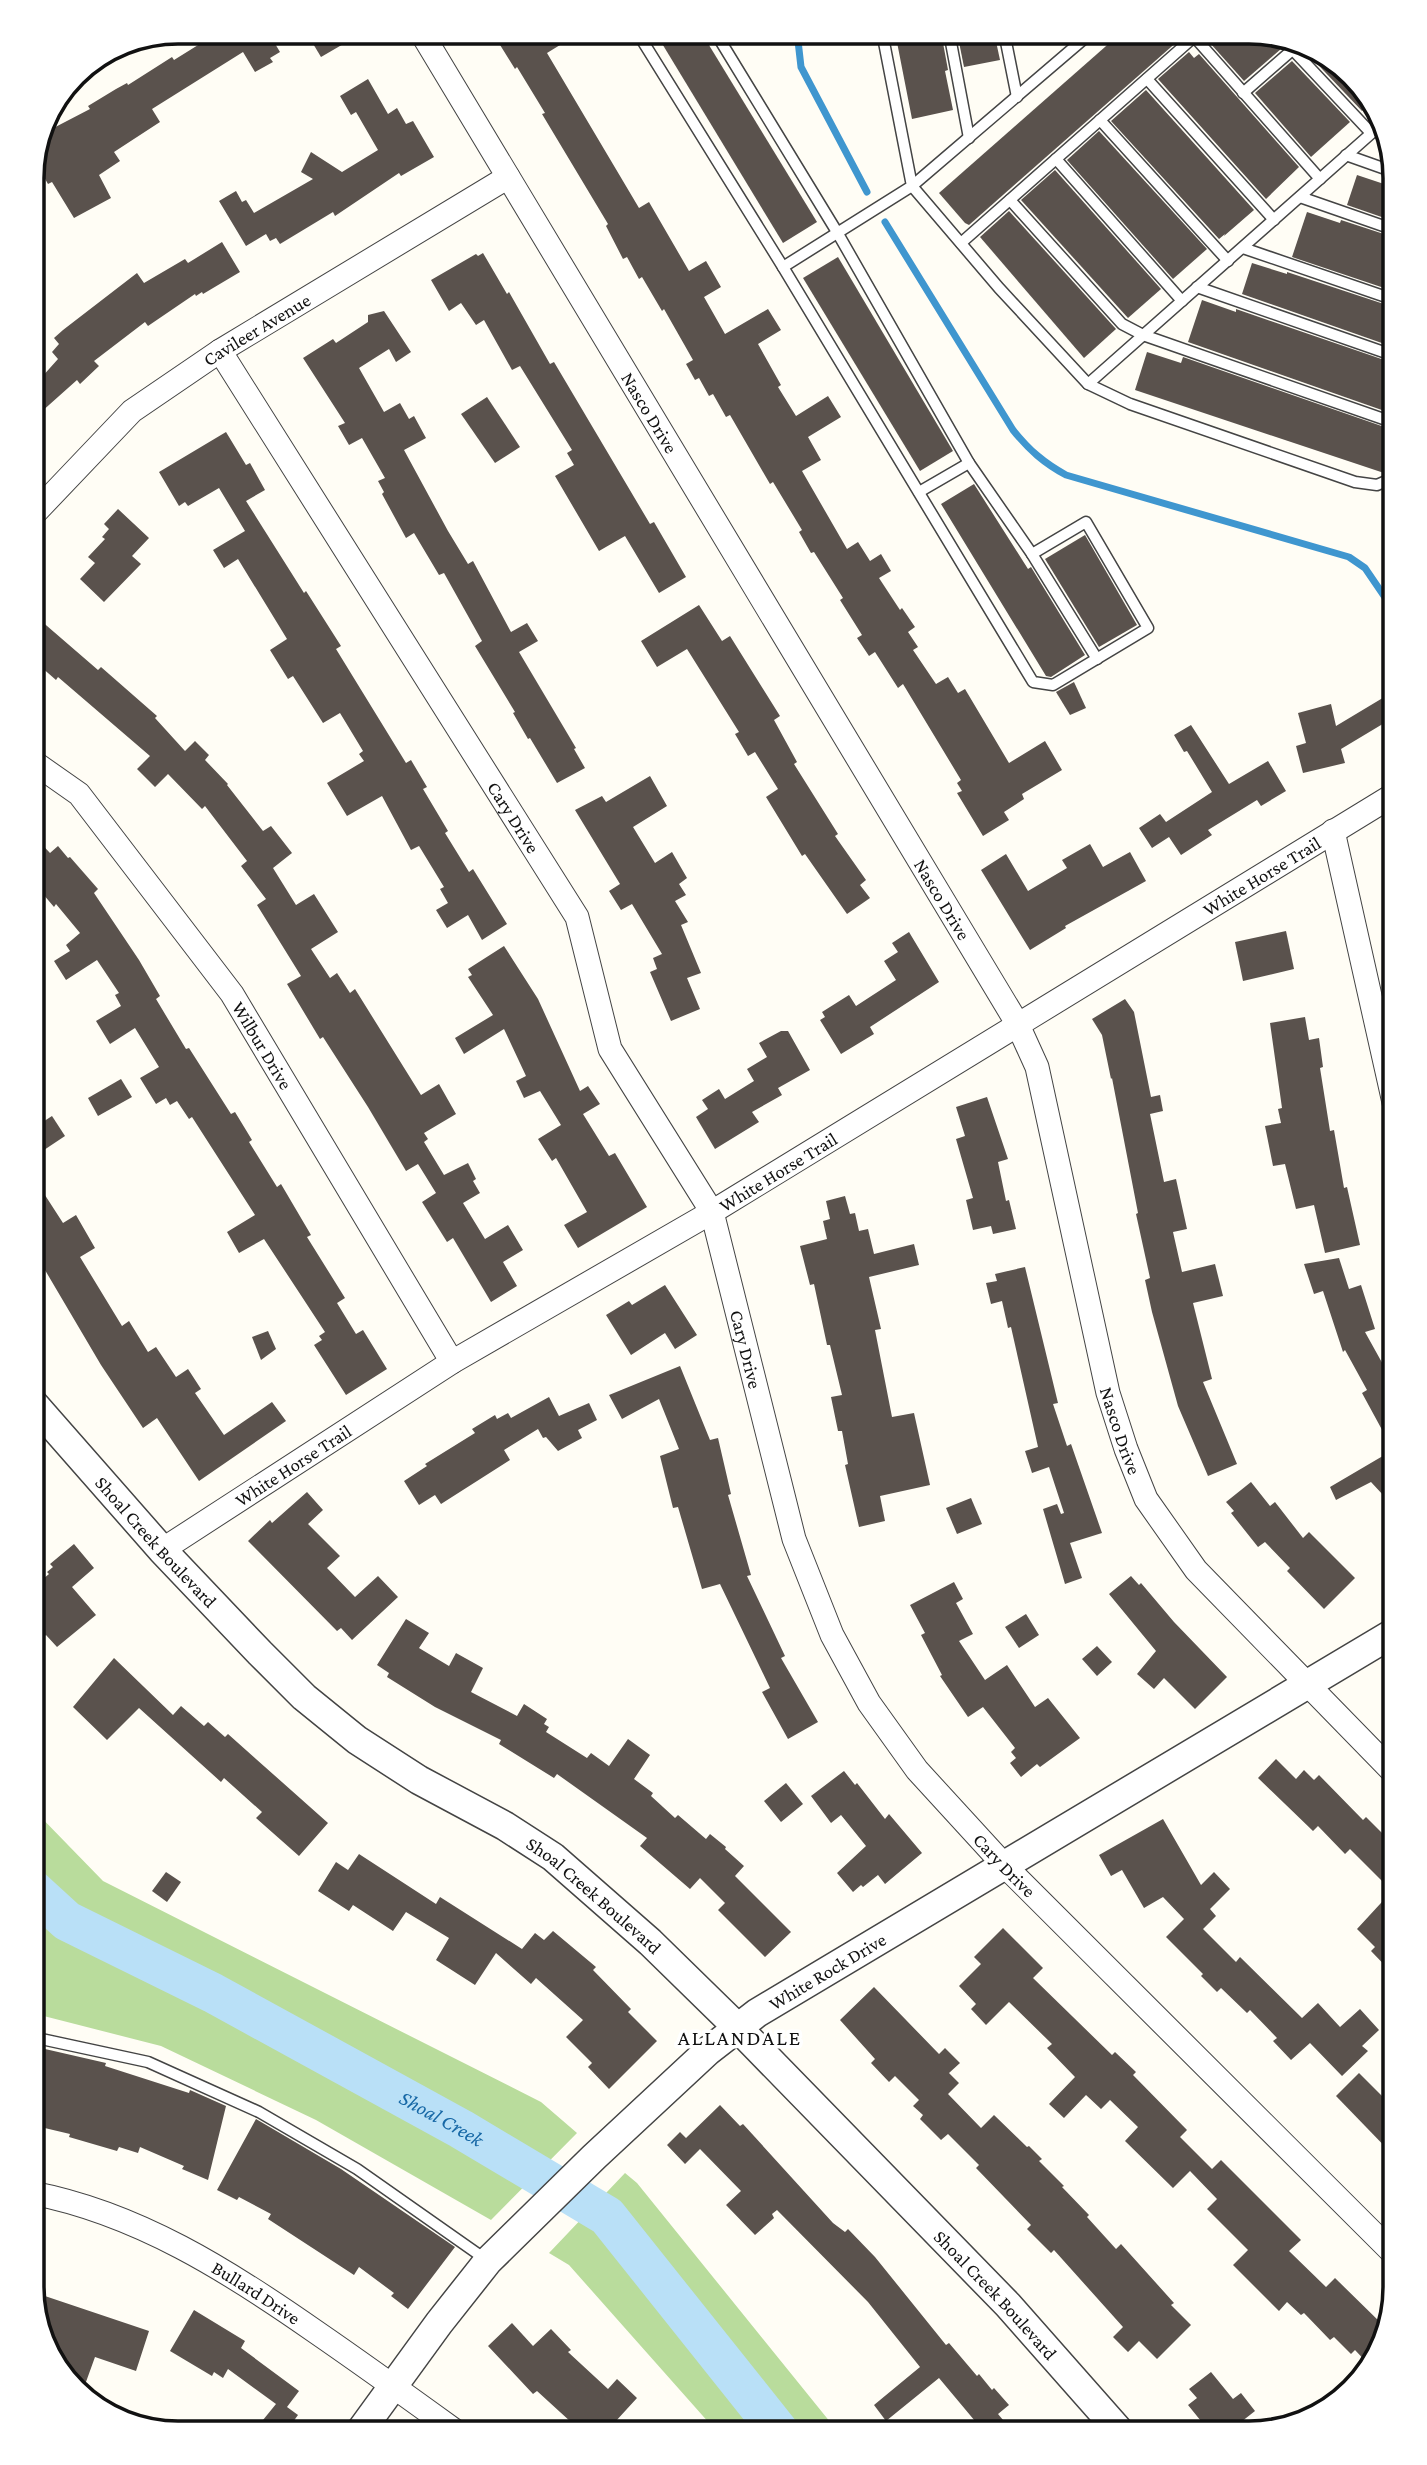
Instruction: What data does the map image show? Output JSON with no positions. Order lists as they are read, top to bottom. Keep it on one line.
{"streets":{"street":["Cavileer Avenue","Nasco Drive","Cary Drive","White Horse Trail","Wilbur Drive","Shoal Creek Boulevard","White Rock Drive","Bullard Drive"]},"crossings":[["Cavileer Avenue","Nasco Drive"],["Cavileer Avenue","Cary Drive"],["Nasco Drive","White Horse Trail"],["Nasco Drive","White Rock Drive"],["Cary Drive","White Horse Trail"],["Cary Drive","White Rock Drive"],["White Horse Trail","Wilbur Drive"],["White Horse Trail","Shoal Creek Boulevard"],["Shoal Creek Boulevard","White Rock Drive"],["White Rock Drive","Bullard Drive"]],"districts":["ALLANDALE"],"water":["Shoal Creek"]}
